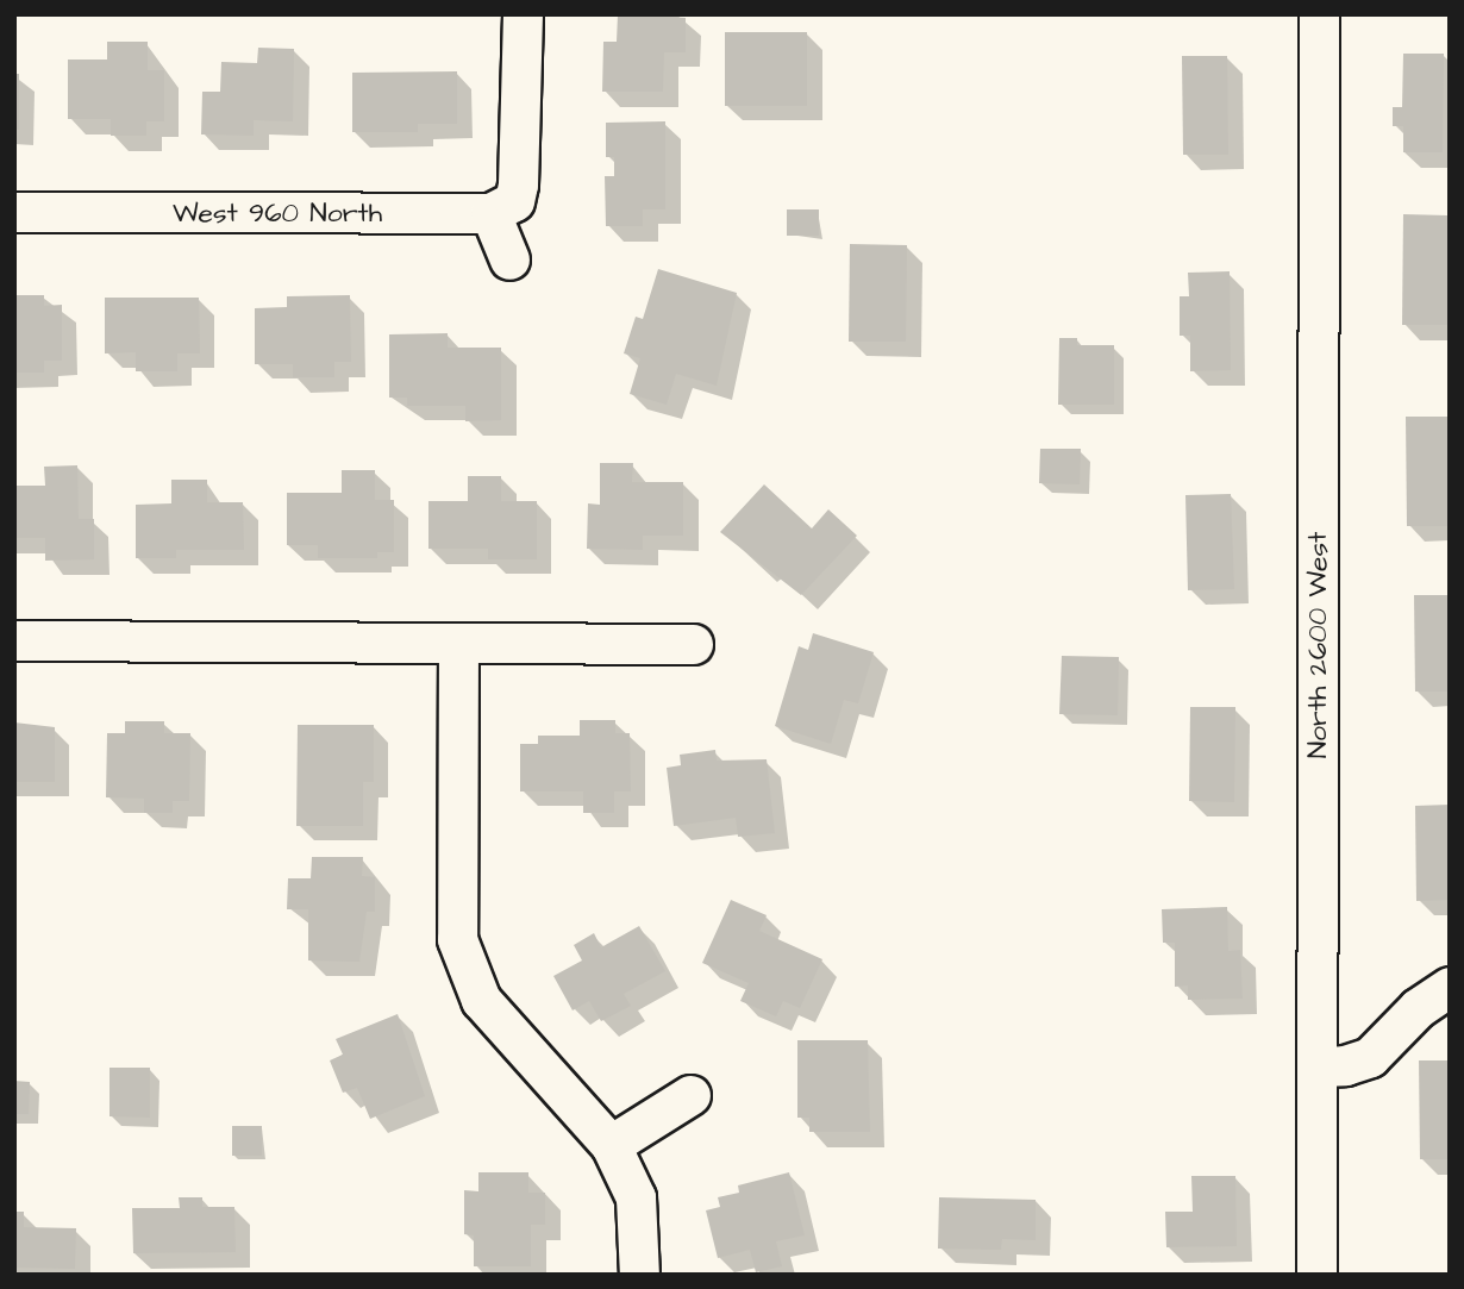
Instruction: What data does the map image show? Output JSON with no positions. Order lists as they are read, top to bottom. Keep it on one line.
{"streets":{"street":["West 960 North","North 2600 West"]}}
